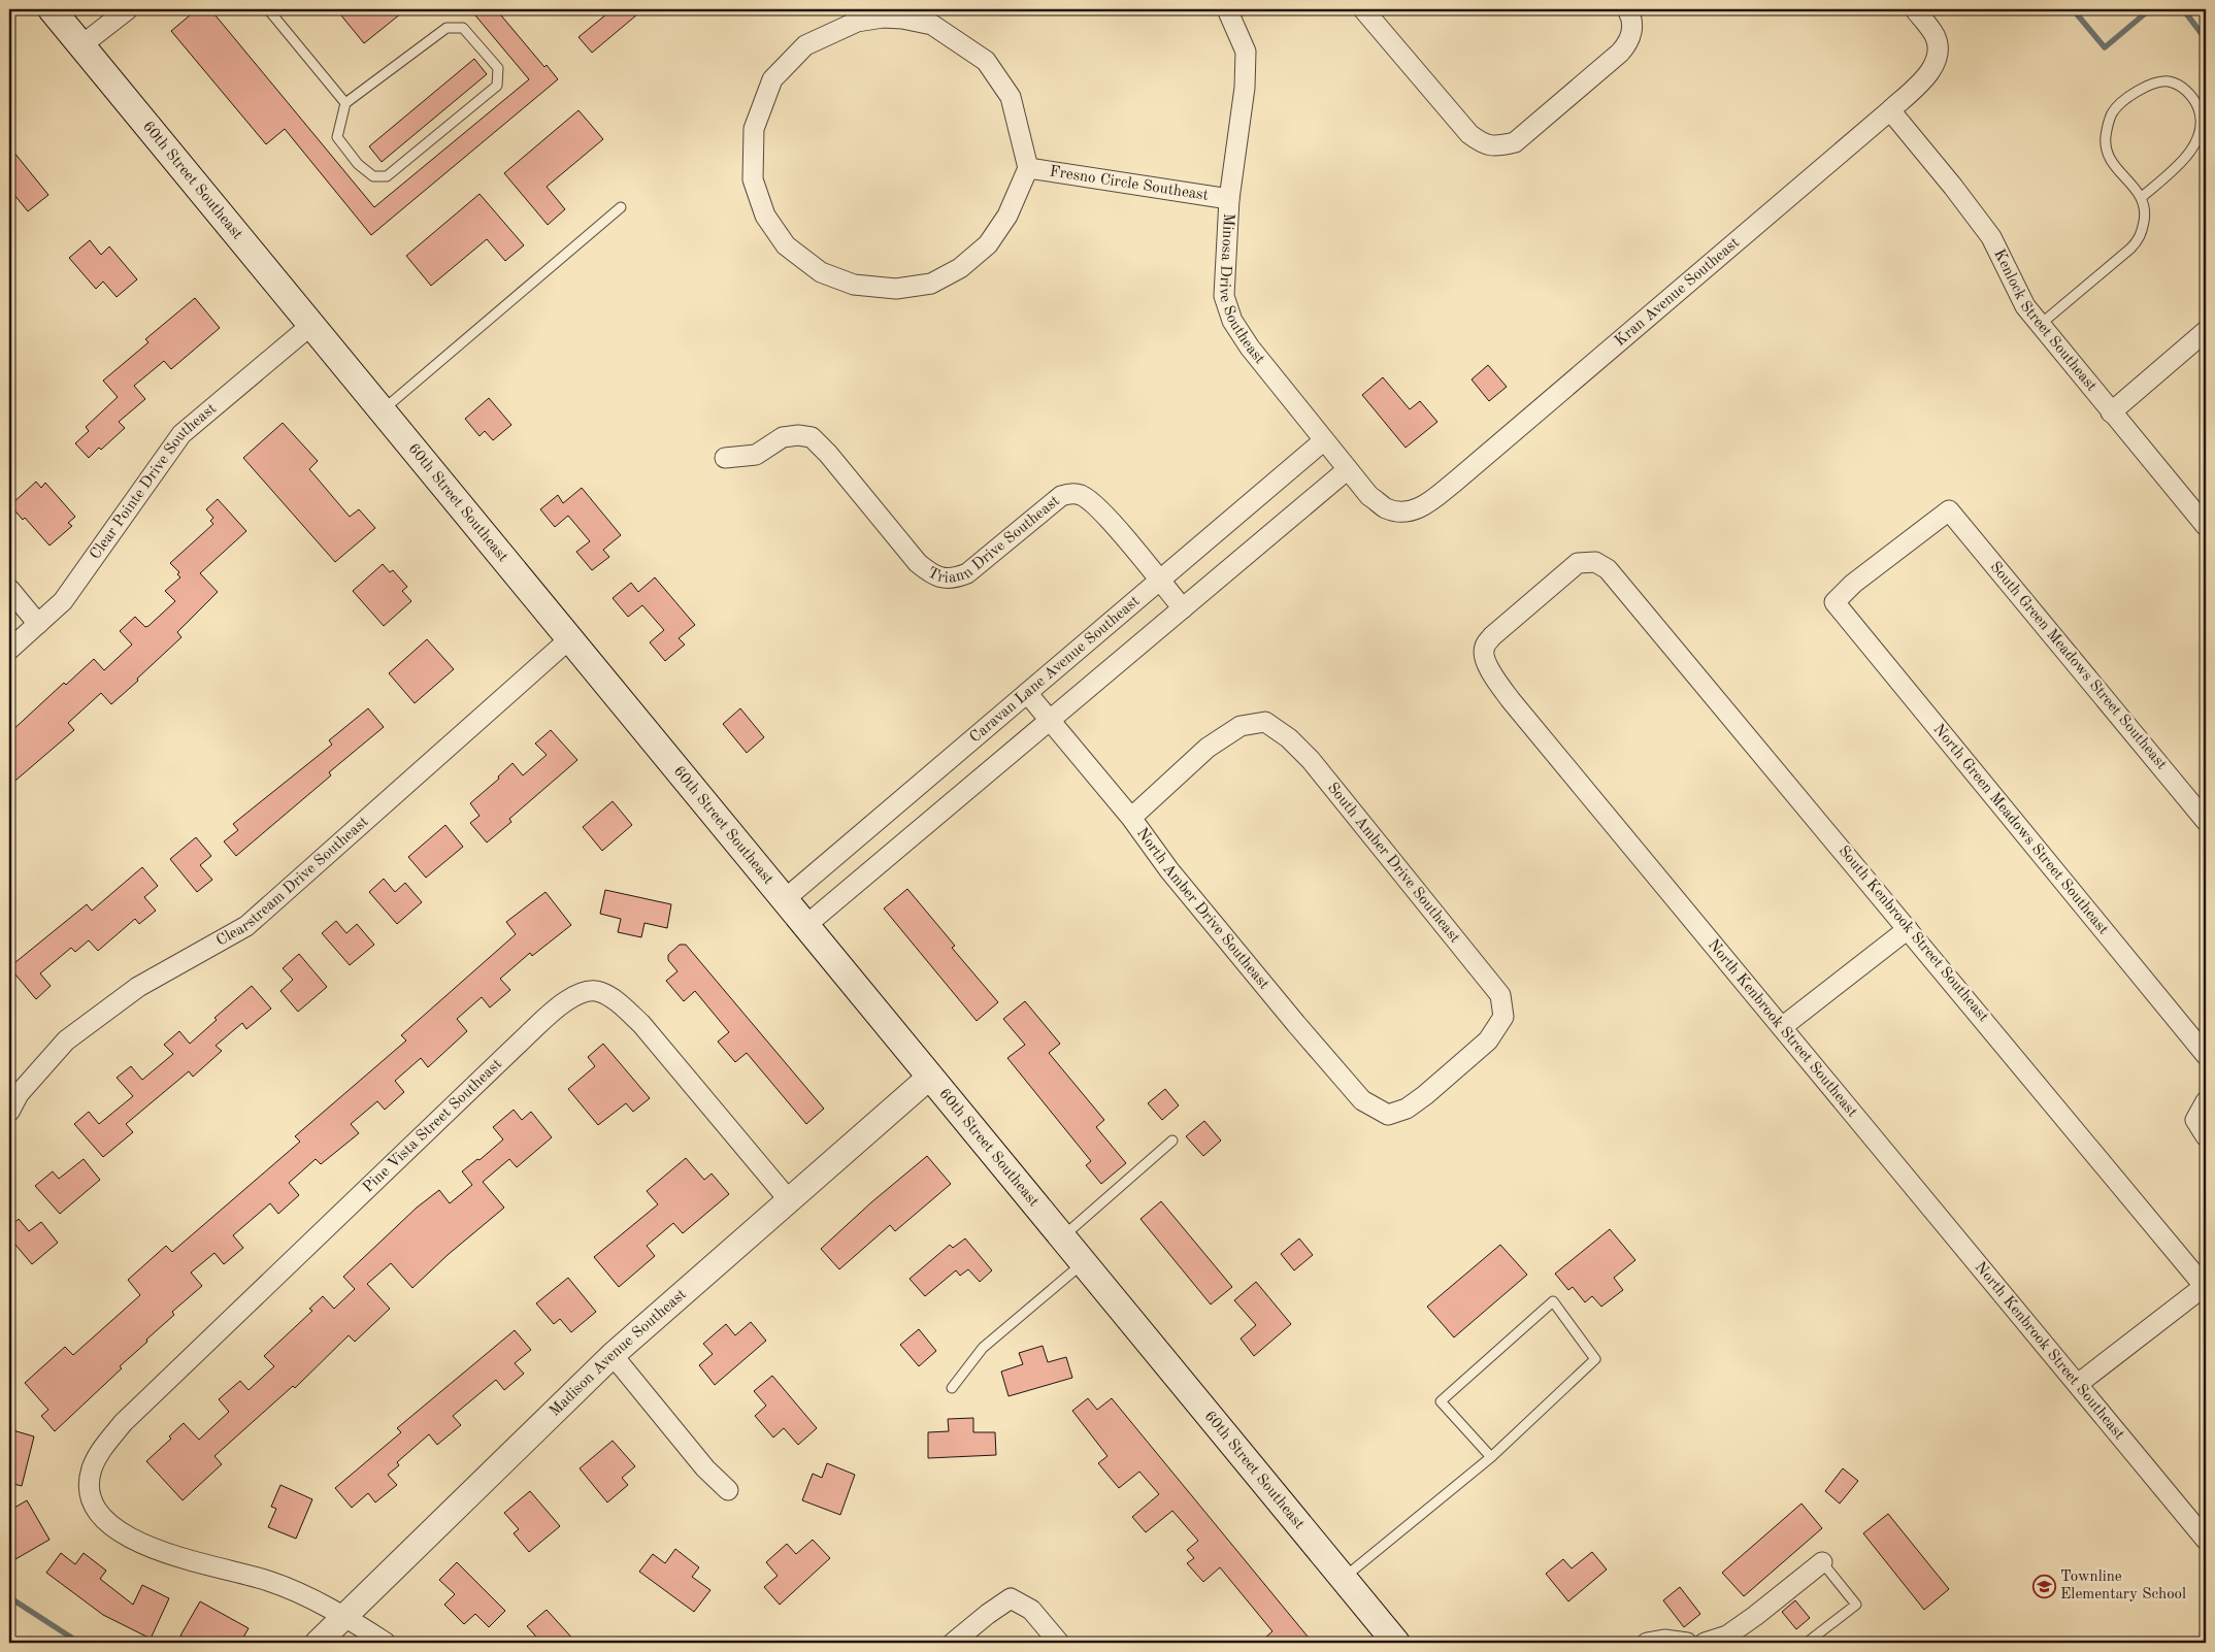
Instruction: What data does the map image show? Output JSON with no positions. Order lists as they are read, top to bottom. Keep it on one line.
{"streets":{"main road":["60th Street Southeast"],"street":["Fresno Circle Southeast","Minosa Drive Southeast","Kran Avenue Southeast","Kenlock Street Southeast","Clear Pointe Drive Southeast","Triann Drive Southeast","South Green Meadows Street Southeast","Caravan Lane Avenue Southeast","North Green Meadows Street Southeast","South Amber Drive Southeast","Clearstream Drive Southeast","North Amber Drive Southeast","South Kenbrook Street Southeast","North Kenbrook Street Southeast","Pine Vista Street Southeast","Madison Avenue Southeast"]},"crossings":[["60th Street Southeast","Clear Pointe Drive Southeast"],["60th Street Southeast","Caravan Lane Avenue Southeast"],["60th Street Southeast","Clearstream Drive Southeast"],["60th Street Southeast","Madison Avenue Southeast"],["Fresno Circle Southeast","Minosa Drive Southeast"],["Minosa Drive Southeast","Kran Avenue Southeast"],["Minosa Drive Southeast","Caravan Lane Avenue Southeast"],["Kran Avenue Southeast","Kenlock Street Southeast"],["Triann Drive Southeast","Caravan Lane Avenue Southeast"],["South Green Meadows Street Southeast","North Green Meadows Street Southeast"],["Caravan Lane Avenue Southeast","North Amber Drive Southeast"],["South Amber Drive Southeast","North Amber Drive Southeast"],["South Kenbrook Street Southeast","North Kenbrook Street Southeast"],["Pine Vista Street Southeast","Madison Avenue Southeast"]],"places":{"school or university":["Townline Elementary School"]}}
